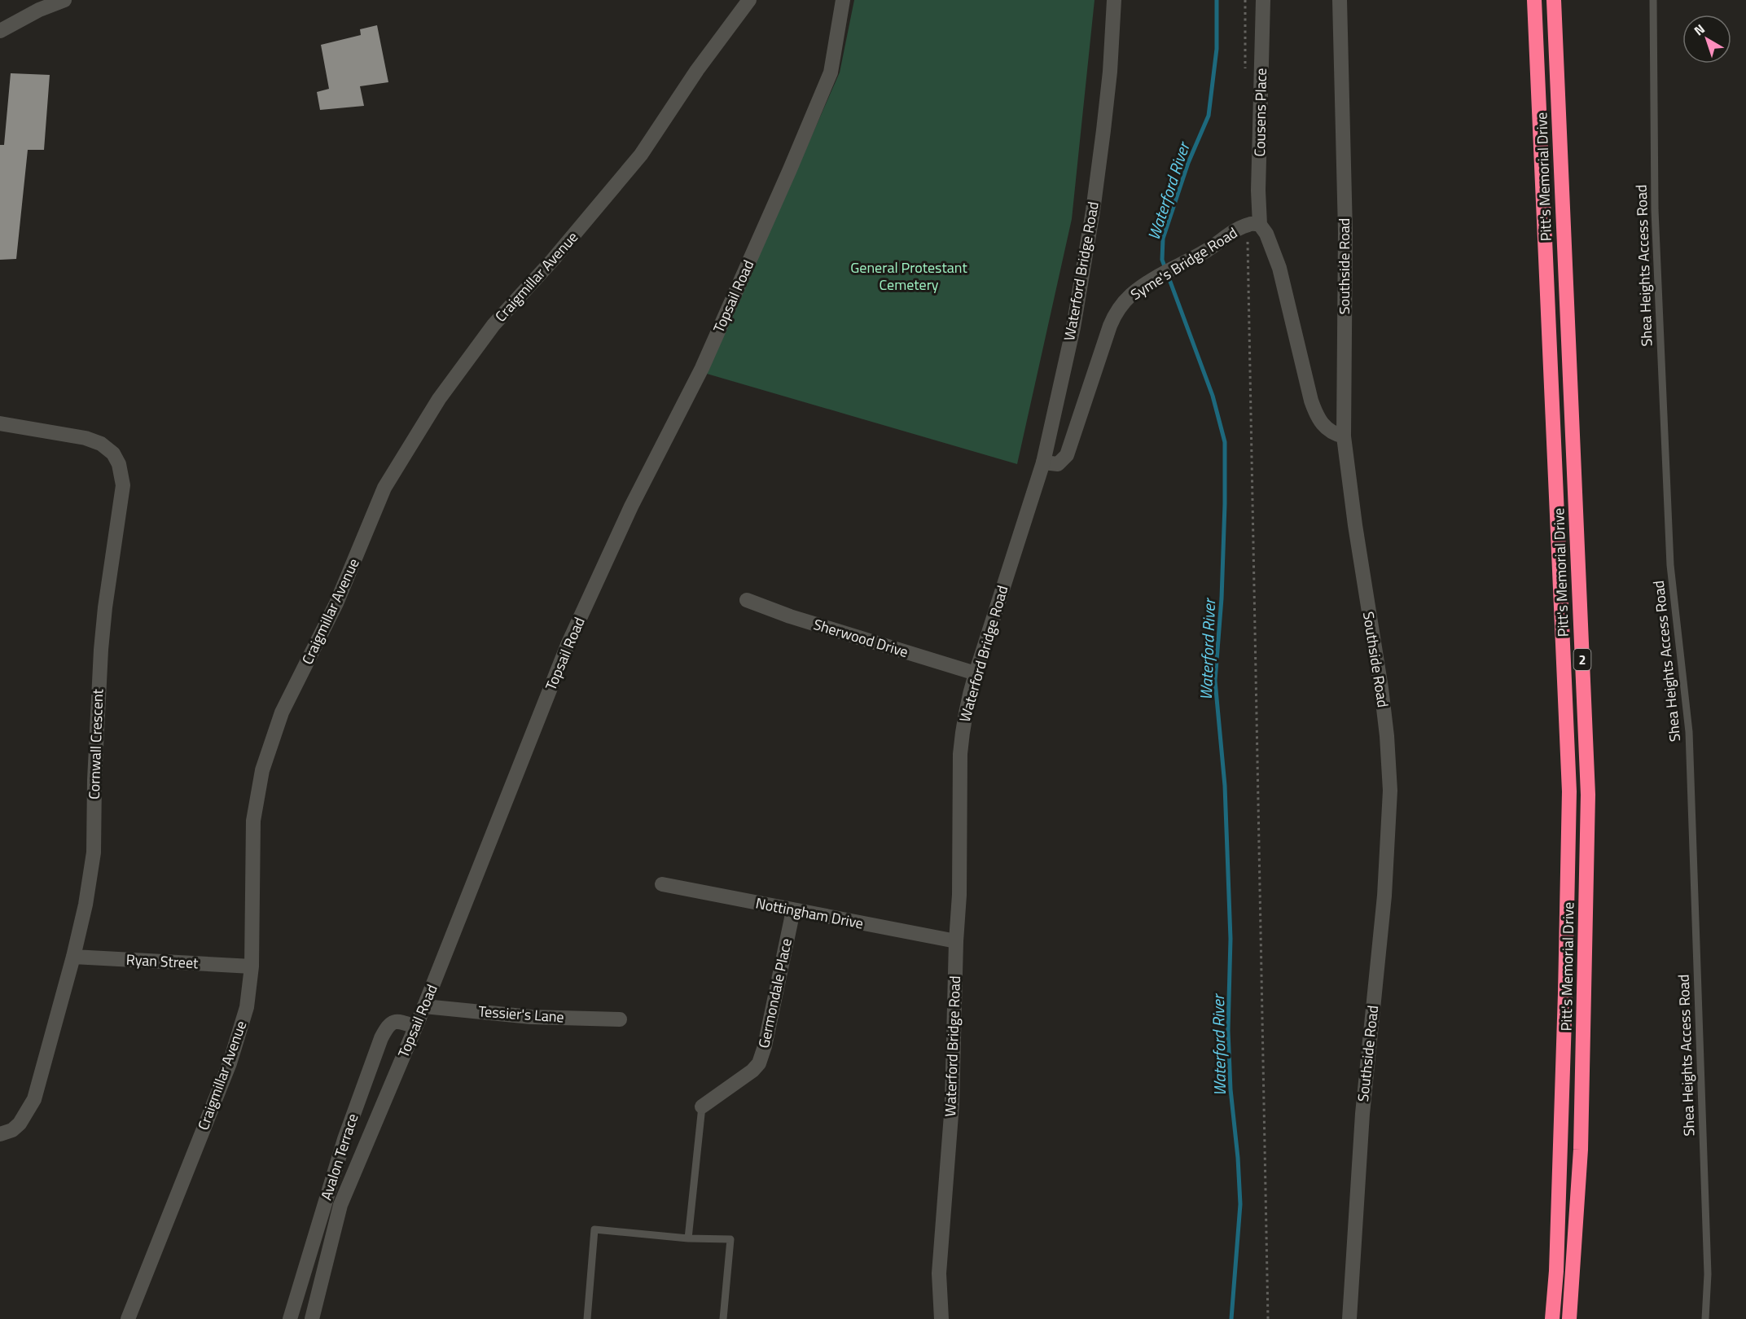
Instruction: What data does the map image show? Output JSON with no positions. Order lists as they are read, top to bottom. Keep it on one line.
{"streets":{"highway":["Pitt's Memorial Drive","2"],"street":["Cousens Place","Syme's Bridge Road","Southside Road","Waterford Bridge Road","Craigmillar Avenue","Topsail Road","Sherwood Drive","Cornwall Crescent","Nottingham Drive","Ryan Street","Germondale Place","Tessier's Lane","Avalon Terrace"],"lane":["Shea Heights Access Road"]},"crossings":[["Cousens Place","Syme's Bridge Road"],["Syme's Bridge Road","Waterford Bridge Road"],["Waterford Bridge Road","Sherwood Drive"],["Waterford Bridge Road","Nottingham Drive"],["Craigmillar Avenue","Ryan Street"],["Topsail Road","Tessier's Lane"],["Topsail Road","Avalon Terrace"],["Cornwall Crescent","Ryan Street"],["Nottingham Drive","Germondale Place"]],"water":["Waterford River"],"parks":["General Protestant Cemetery"],"north":"top left"}
